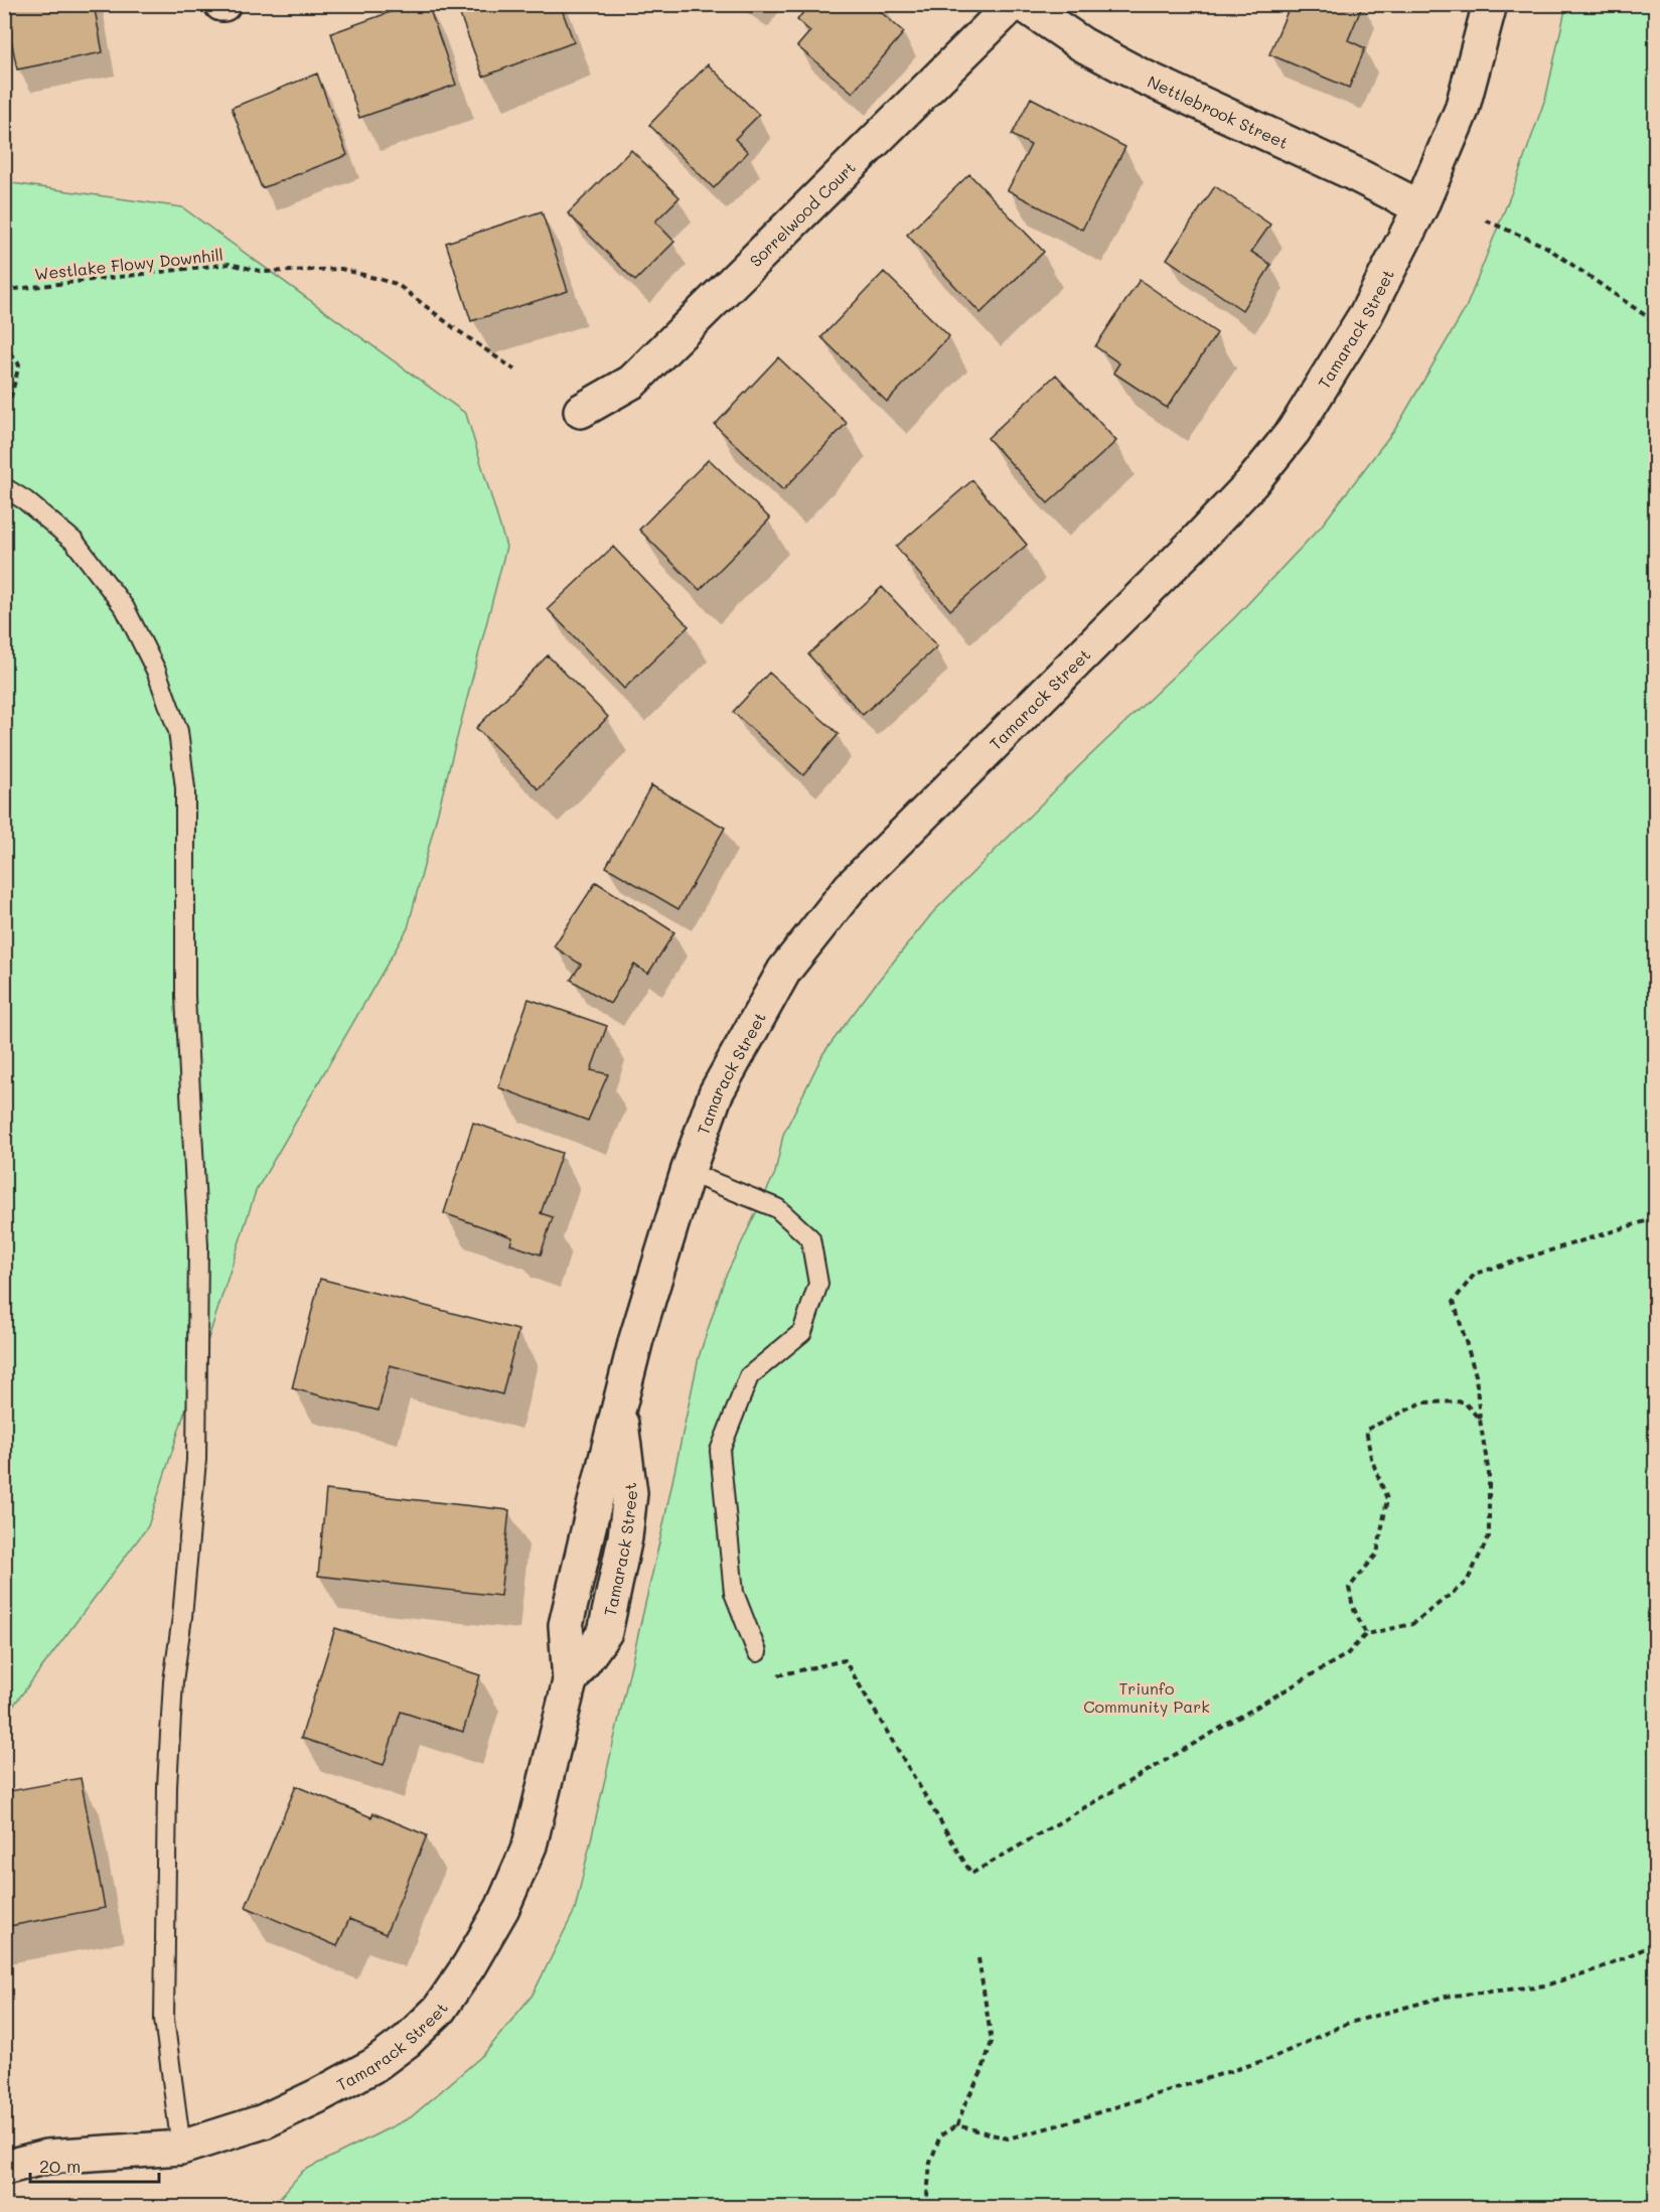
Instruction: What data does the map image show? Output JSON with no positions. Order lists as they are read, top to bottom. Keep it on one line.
{"streets":{"street":["Nettlebrook Street","Sorrelwood Court","Tamarack Street"],"path":["Westlake Flowy Downhill"]},"crossings":[["Nettlebrook Street","Tamarack Street"]],"parks":["Triunfo Community Park"],"scale_bar":"20 m"}
